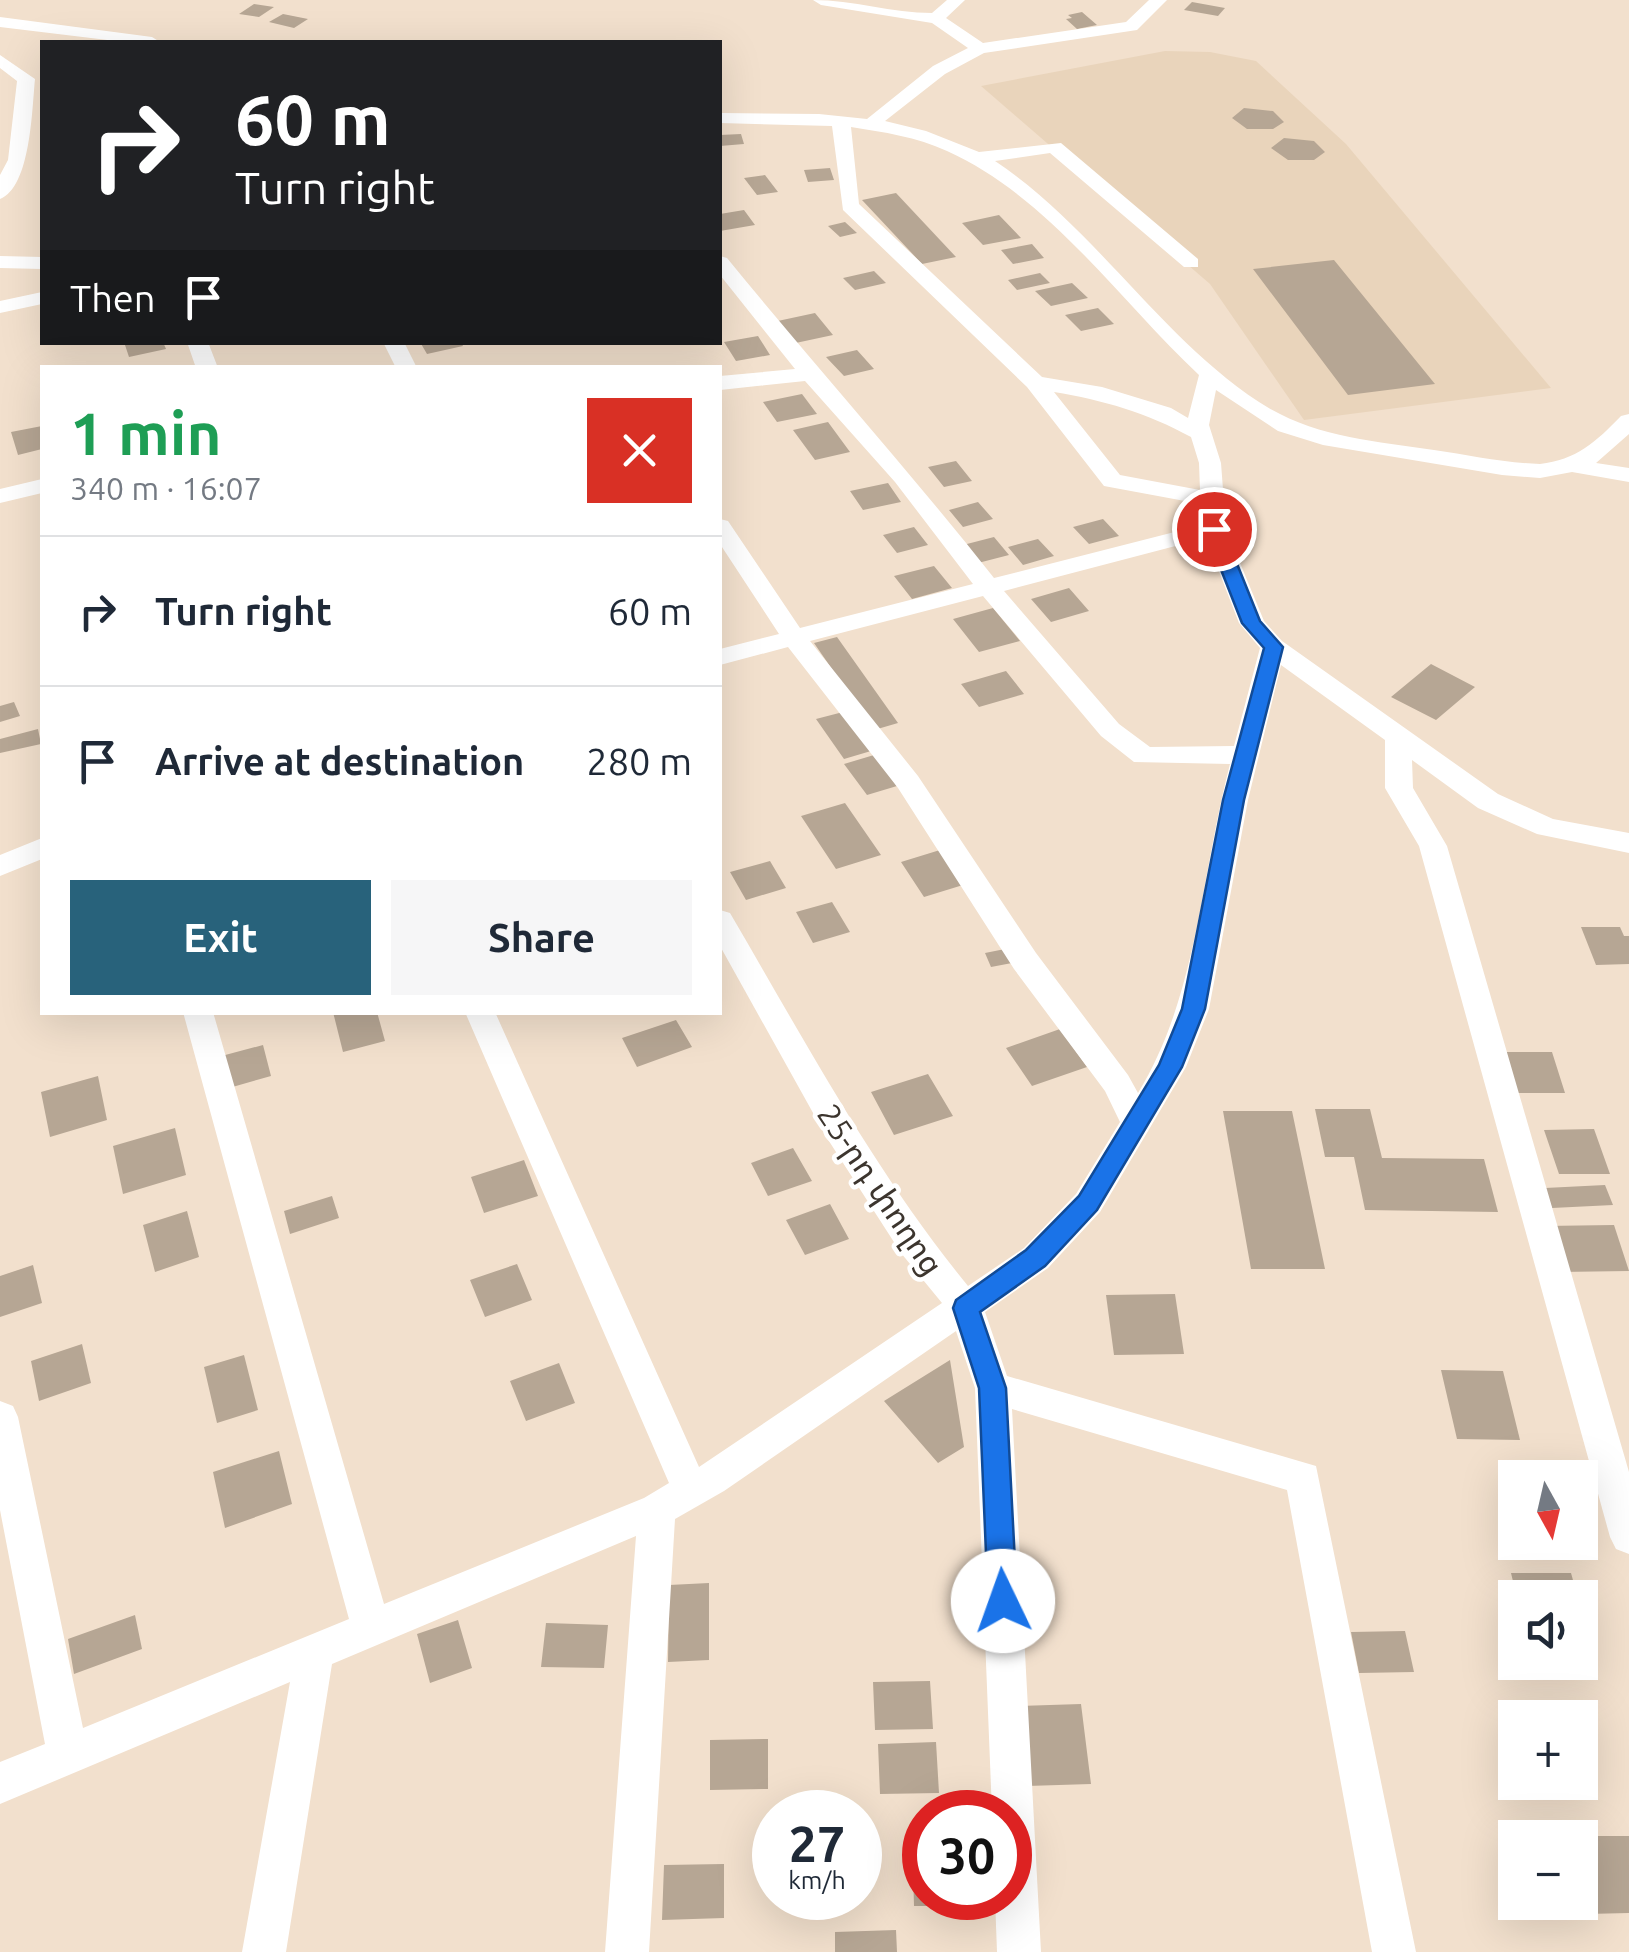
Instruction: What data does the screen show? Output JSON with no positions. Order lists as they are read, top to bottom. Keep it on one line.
{"streets":{"street":["25-րդ փողոց"]},"north":"bottom","page":{"turn":["60 m","Turn right"],"then":"Then","heading":["1 min","340 m · 16:07"],"list":[{"name":"Turn right","value":"60 m"},{"name":"Arrive at destination","value":"280 m"}],"buttons":["Exit","Share"],"map_buttons":["+","−"],"speed":"27 km/h","limit":"30"}}
